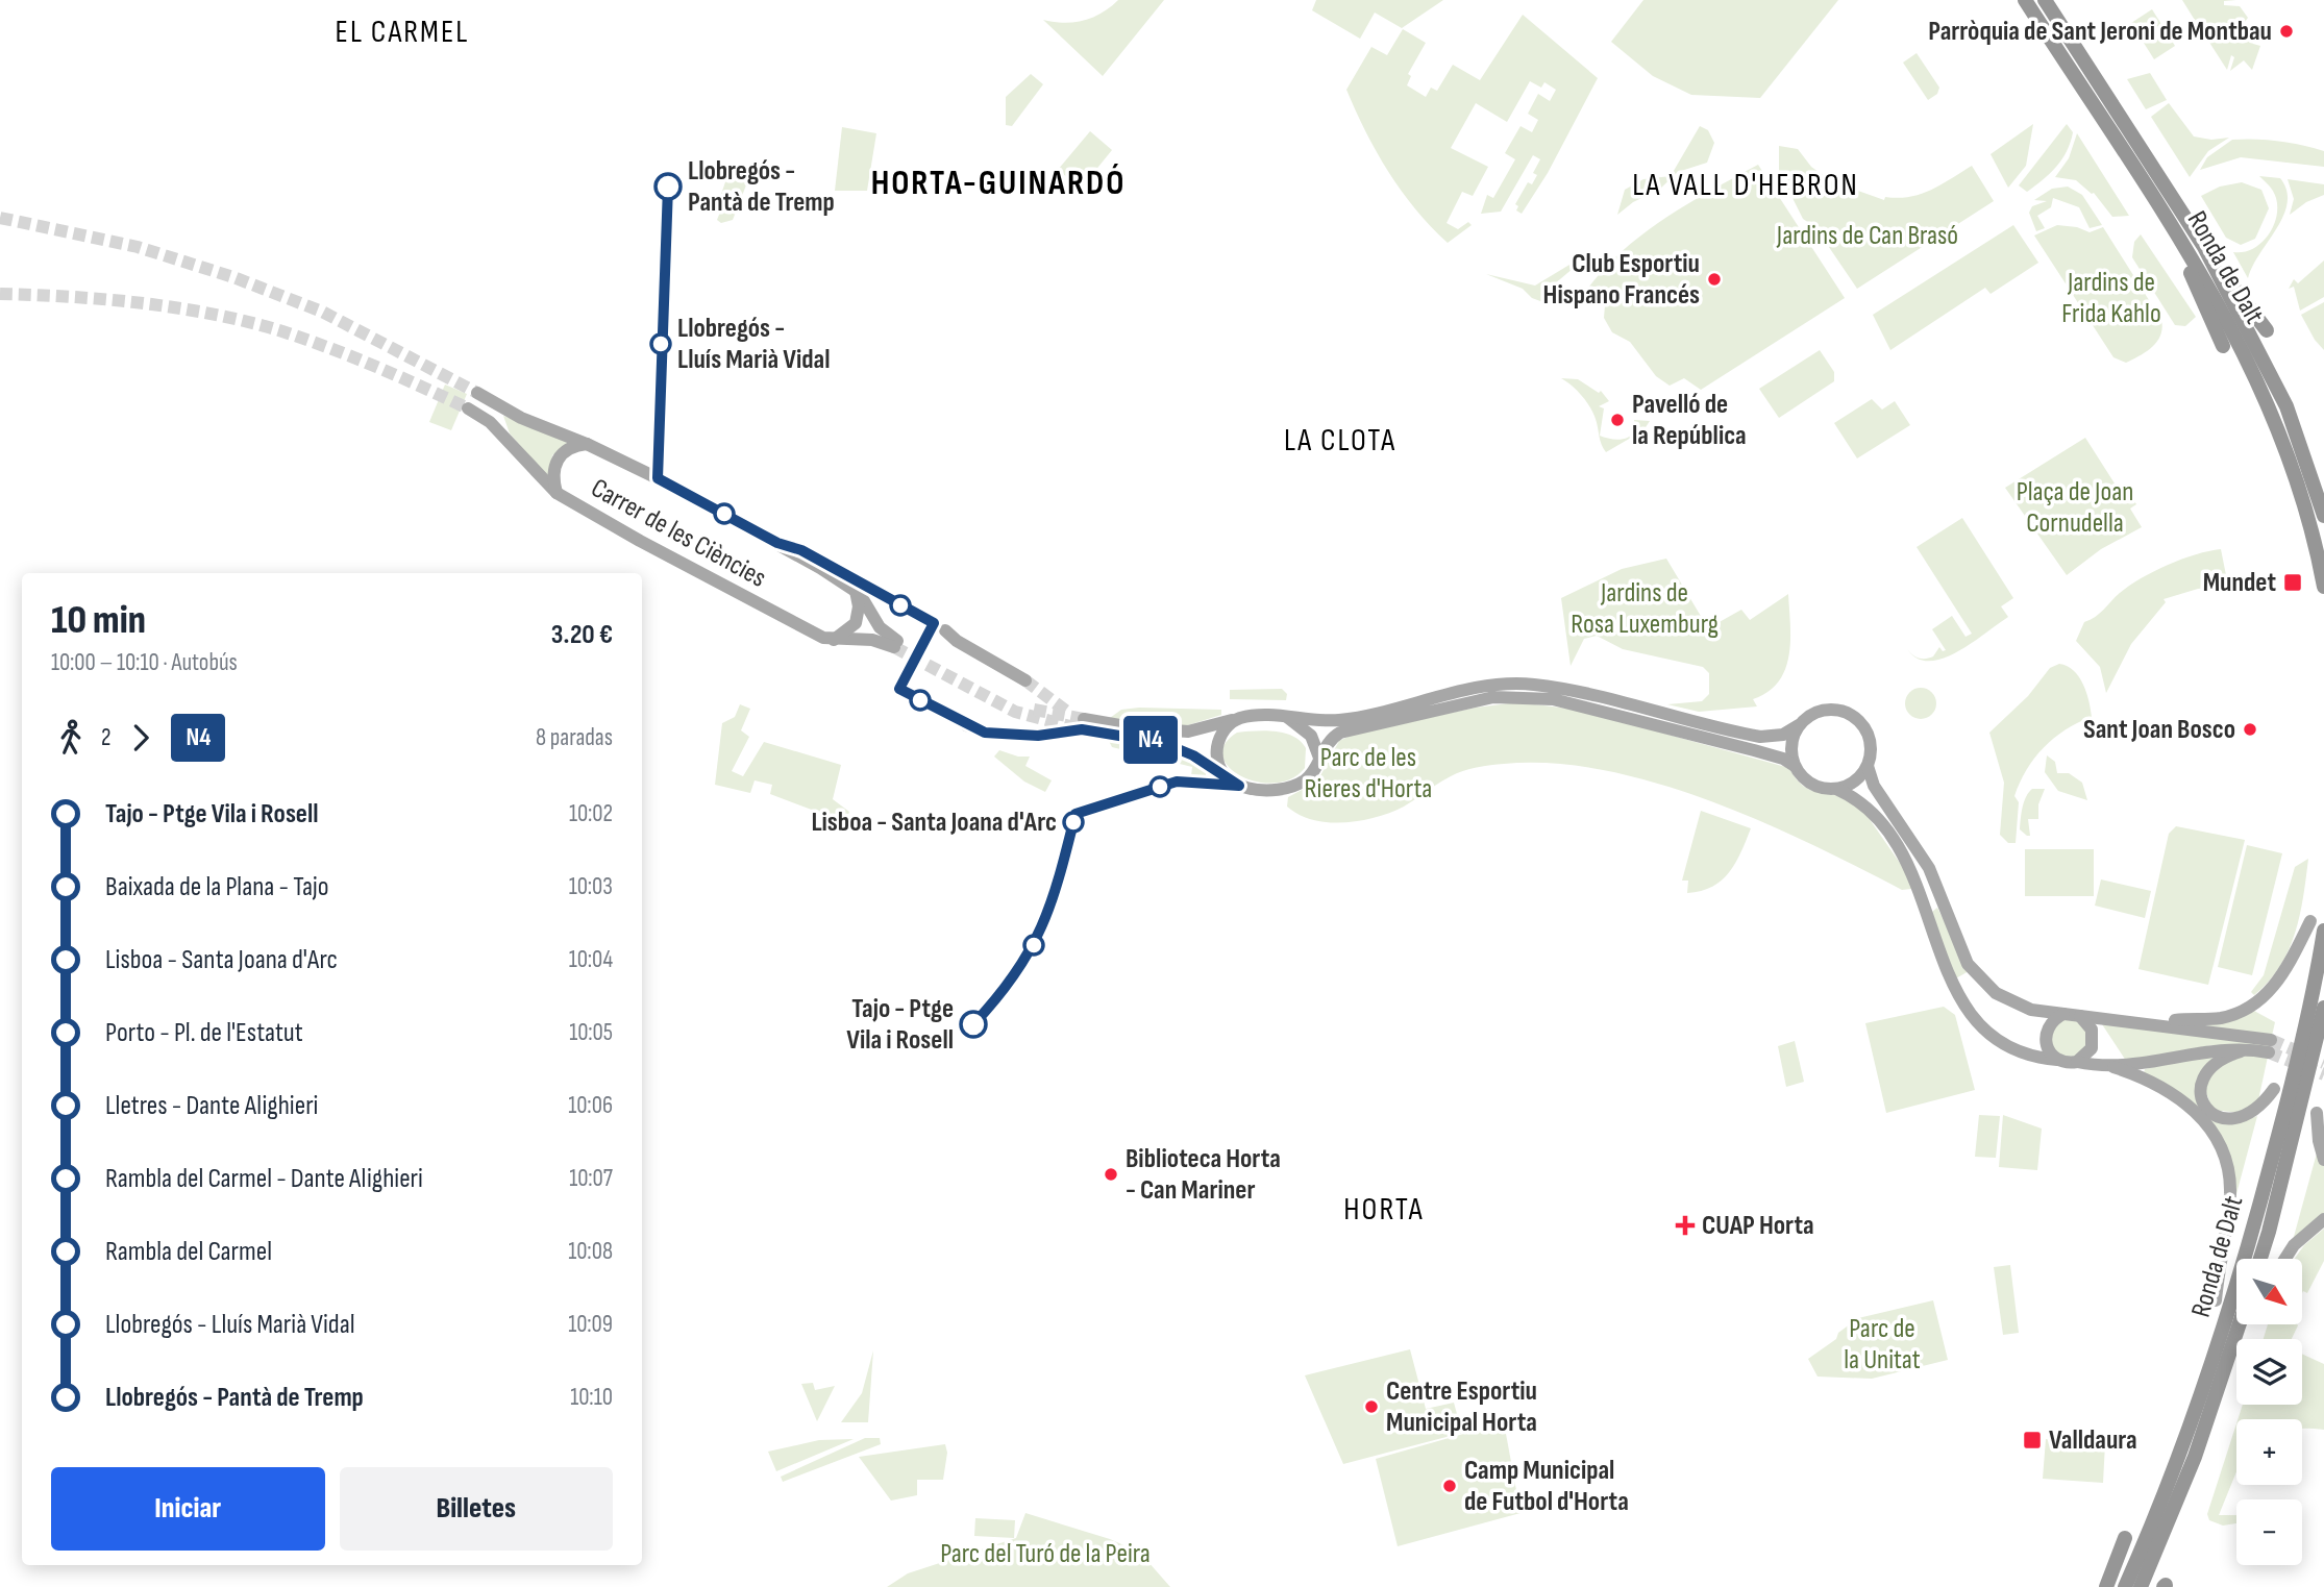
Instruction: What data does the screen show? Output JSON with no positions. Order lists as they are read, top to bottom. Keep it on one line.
{"streets":{"highway":["Ronda de Dalt"],"main road":["Carrer de les Ciències"]},"districts":["EL CARMEL","HORTA-GUINARDÓ","LA VALL D'HEBRON","LA CLOTA","HORTA"],"parks":["Jardins de Can Brasó","Jardins de Frida Kahlo","Plaça de Joan Cornudella","Jardins de Rosa Luxemburg","Parc de les Rieres d'Horta","Parc de la Unitat","Parc del Turó de la Peira"],"places":{"other":["Parròquia de Sant Jeroni de Montbau","Llobregós - Pantà de Tremp","Club Esportiu Hispano Francés","Llobregós - Lluís Marià Vidal","Pavelló de la República","Sant Joan Bosco","Lisboa - Santa Joana d'Arc","Tajo - Ptge Vila i Rosell","Biblioteca Horta - Can Mariner","Centre Esportiu Municipal Horta","Camp Municipal de Futbol d'Horta"],"transit":["Mundet","Valldaura"],"health":["CUAP Horta"]},"lines":["bus line N4"],"north":"bottom right","page":{"on_map":"N4","heading":["10 min","10:00 – 10:10 · Autobús","3.20 €"],"legs":["2","N4","8 paradas"],"list":[{"name":"Tajo - Ptge Vila i Rosell","value":"10:02"},{"name":"Baixada de la Plana - Tajo","value":"10:03"},{"name":"Lisboa - Santa Joana d'Arc","value":"10:04"},{"name":"Porto - Pl. de l'Estatut","value":"10:05"},{"name":"Lletres - Dante Alighieri","value":"10:06"},{"name":"Rambla del Carmel - Dante Alighieri","value":"10:07"},{"name":"Rambla del Carmel","value":"10:08"},{"name":"Llobregós - Lluís Marià Vidal","value":"10:09"},{"name":"Llobregós - Pantà de Tremp","value":"10:10"}],"map_buttons":["+","−"],"buttons":["Iniciar","Billetes"]}}
